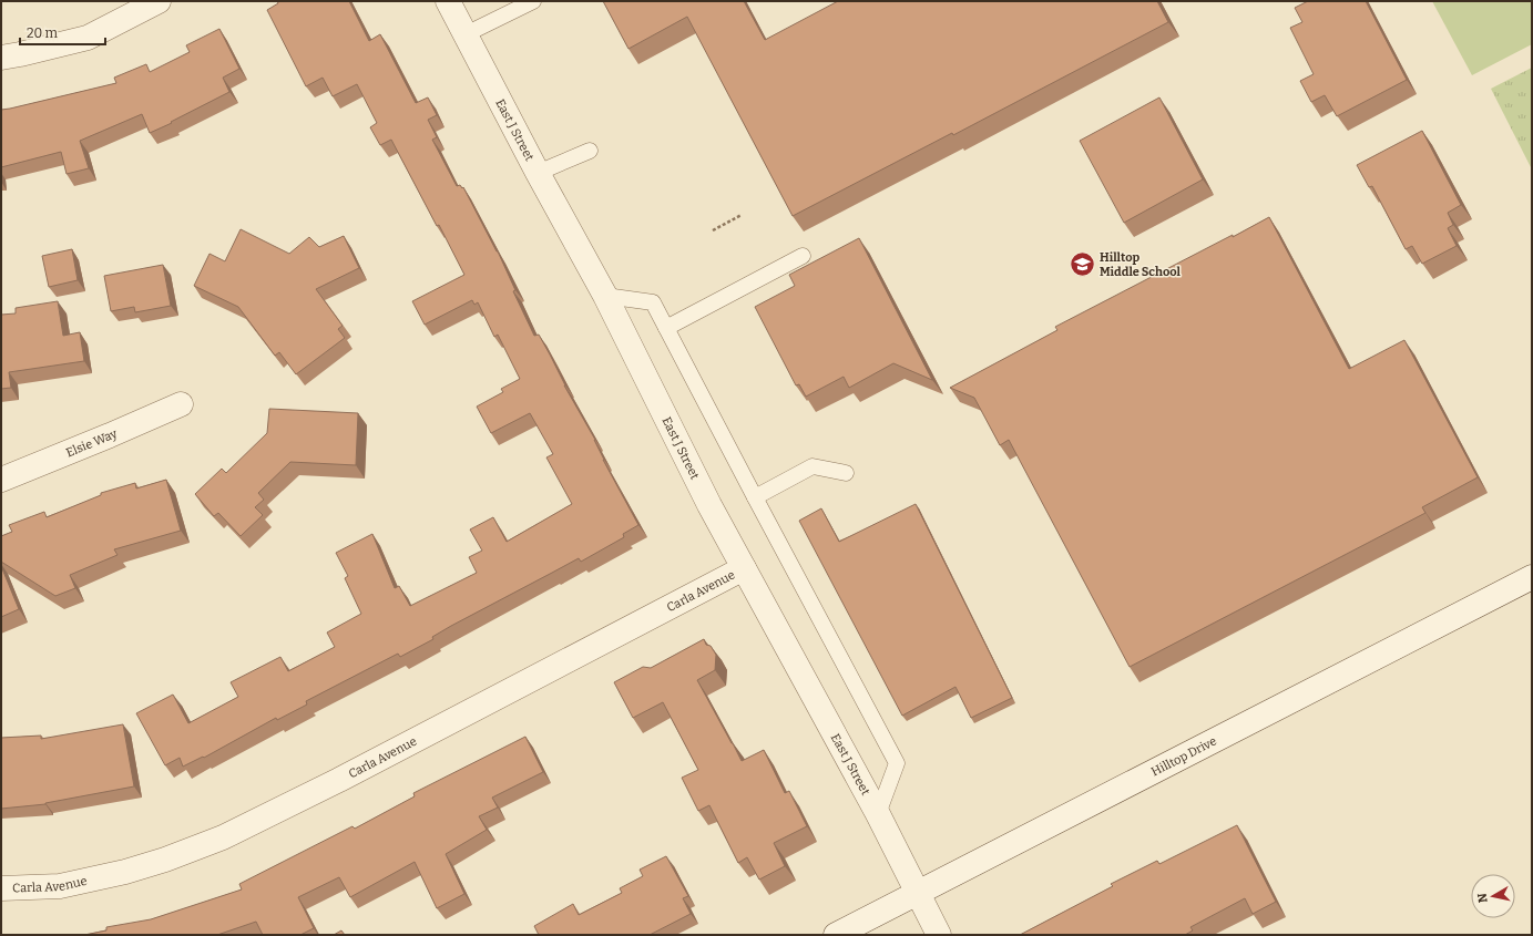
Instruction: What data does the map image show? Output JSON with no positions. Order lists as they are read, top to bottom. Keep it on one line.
{"streets":{"street":["East J Street","Elsie Way","Carla Avenue","Hilltop Drive"]},"crossings":[["East J Street","Carla Avenue"],["East J Street","Hilltop Drive"]],"places":{"school or university":["Hilltop Middle School"]},"scale_bar":"20 m","north":"left"}
